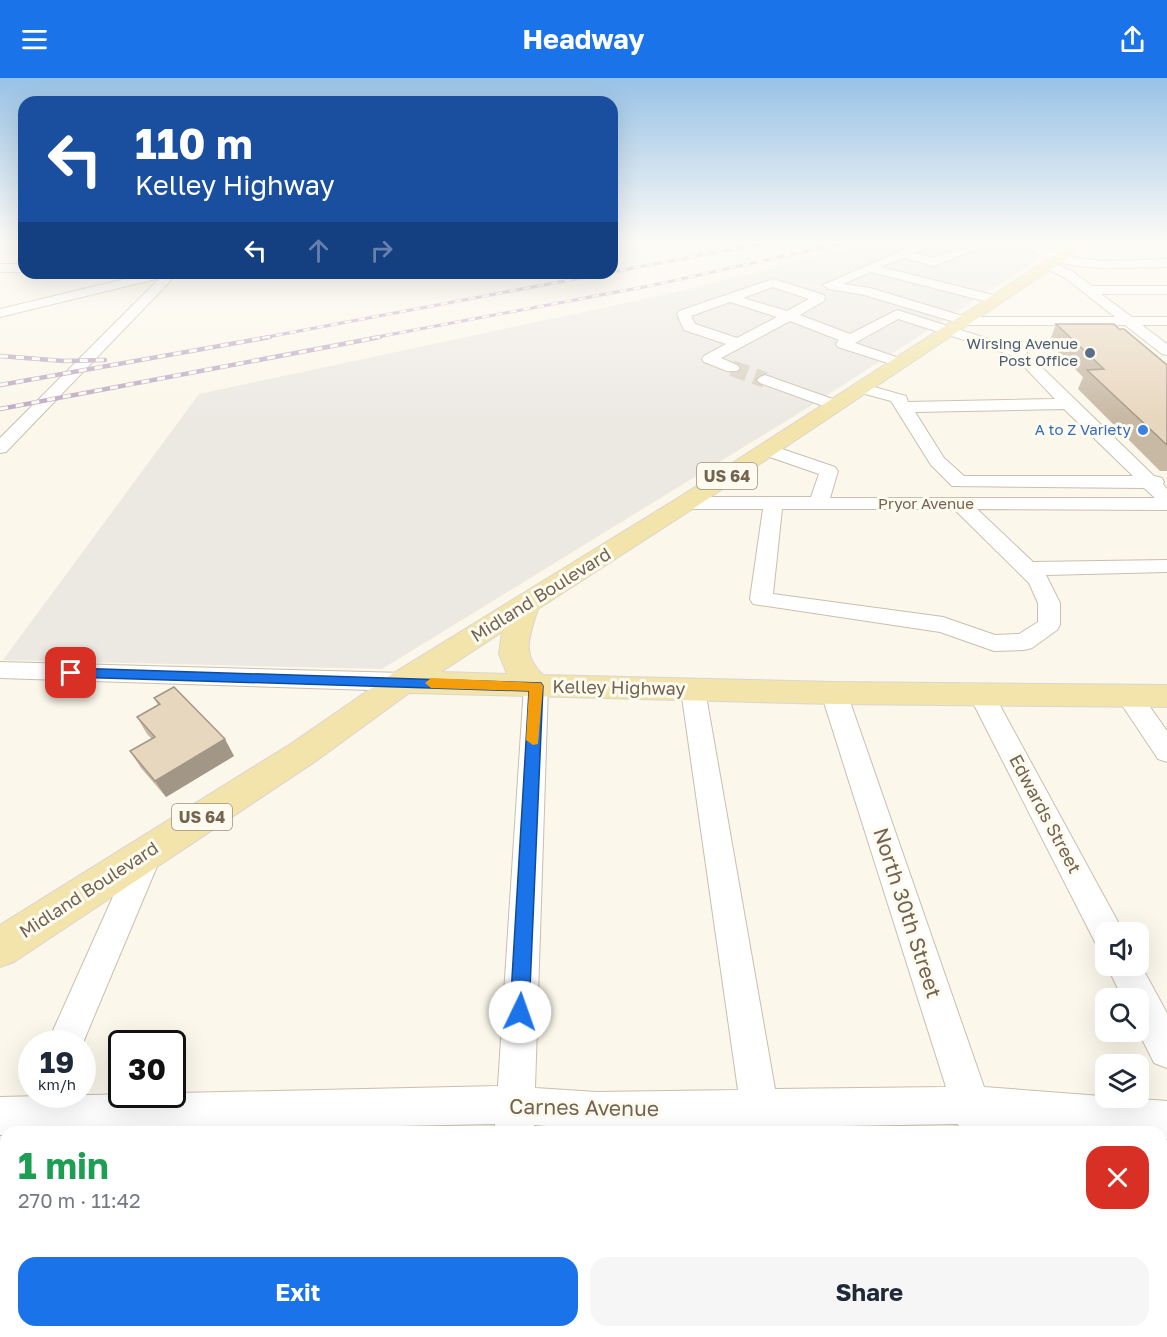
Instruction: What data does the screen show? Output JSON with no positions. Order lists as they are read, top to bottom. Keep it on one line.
{"streets":{"main road":["US 64","Midland Boulevard","Kelley Highway"],"street":["Pryor Avenue","Edwards Street","North 30th Street","Carnes Avenue"]},"crossings":[["Pryor Avenue","Midland Boulevard"],["Midland Boulevard","Kelley Highway"],["Kelley Highway","Edwards Street"],["Kelley Highway","North 30th Street"],["North 30th Street","Carnes Avenue"]],"places":["Wirsing Avenue Post Office","A to Z Variety"],"page":{"header":"Headway","turn":["110 m","Kelley Highway"],"speed":"19 km/h","limit":"30","heading":["1 min","270 m · 11:42"],"buttons":["Exit","Share"]}}
